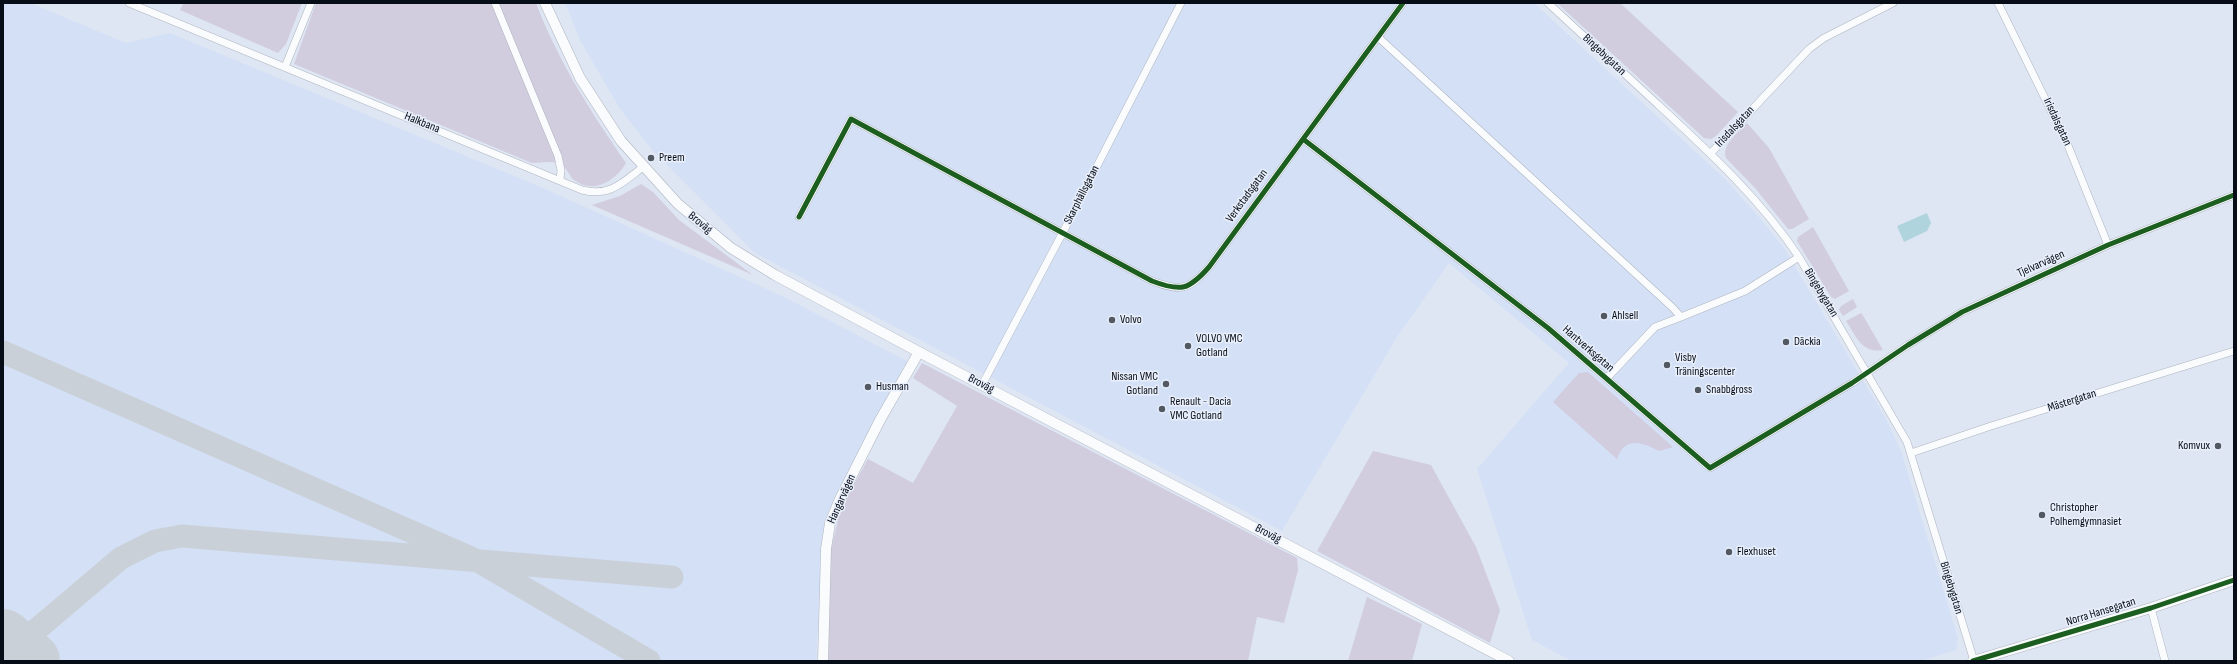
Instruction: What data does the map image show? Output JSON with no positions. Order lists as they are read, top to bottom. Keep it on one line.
{"streets":{"main road":["Broväg","Hangarvägen","Norra Hansegatan"],"street":["Bingebygatan","Irisdalsgatan","Halkbana","Skarphällsgatan","Verkstadsgatan","Tjelvarvägen","Hantverksgatan","Mästergatan"]},"crossings":[["Bingebygatan","Irisdalsgatan"],["Bingebygatan","Tjelvarvägen"],["Bingebygatan","Hantverksgatan"],["Bingebygatan","Mästergatan"],["Bingebygatan","Norra Hansegatan"],["Irisdalsgatan","Tjelvarvägen"],["Halkbana","Broväg"],["Skarphällsgatan","Verkstadsgatan"],["Skarphällsgatan","Broväg"],["Verkstadsgatan","Hantverksgatan"],["Broväg","Hangarvägen"],["Tjelvarvägen","Hantverksgatan"]],"places":["Preem","Ahlsell","Volvo","Däckia","VOLVO VMC Gotland","Visby Träningscenter","Nissan VMC Gotland","Husman","Snabbgross","Renault - Dacia VMC Gotland","Komvux","Christopher Polhemgymnasiet","Flexhuset"]}
